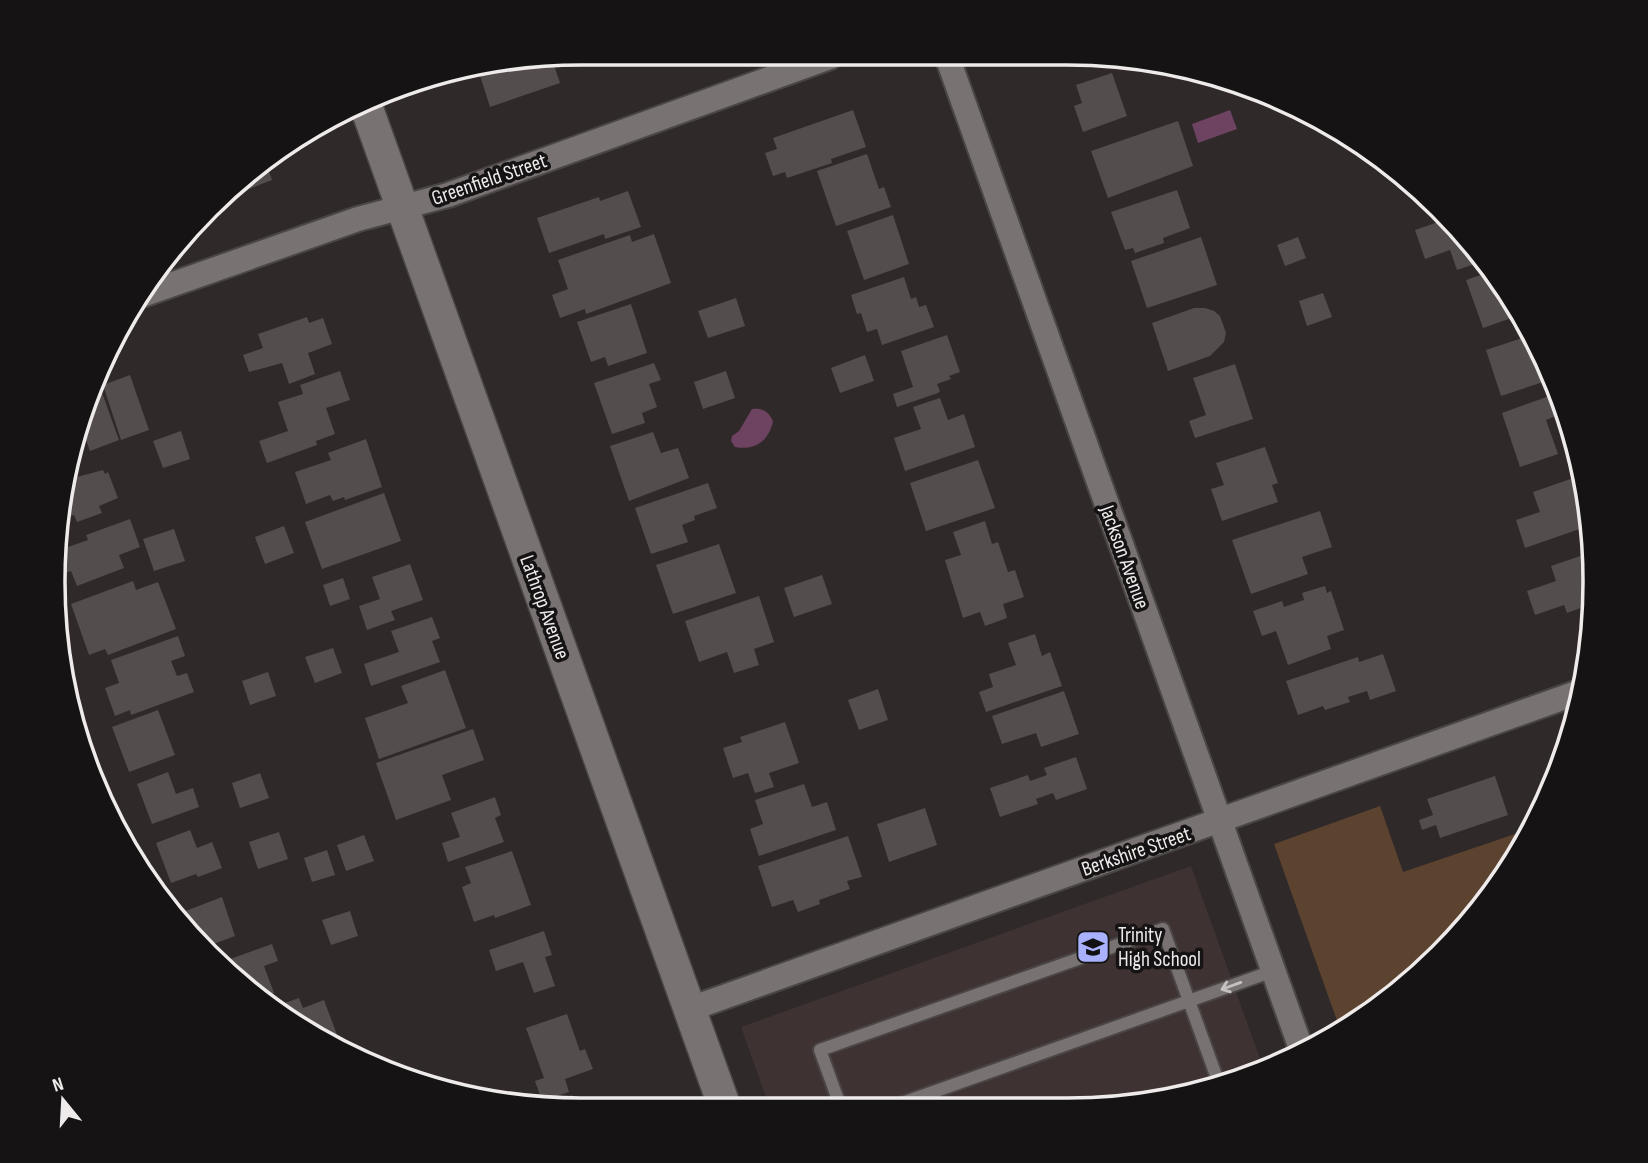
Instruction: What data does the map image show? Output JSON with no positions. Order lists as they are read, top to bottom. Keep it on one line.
{"streets":{"street":["Greenfield Street","Jackson Avenue","Lathrop Avenue","Berkshire Street"]},"crossings":[["Greenfield Street","Lathrop Avenue"],["Jackson Avenue","Berkshire Street"],["Lathrop Avenue","Berkshire Street"]],"places":{"school or university":["Trinity High School"]},"north":"top"}
